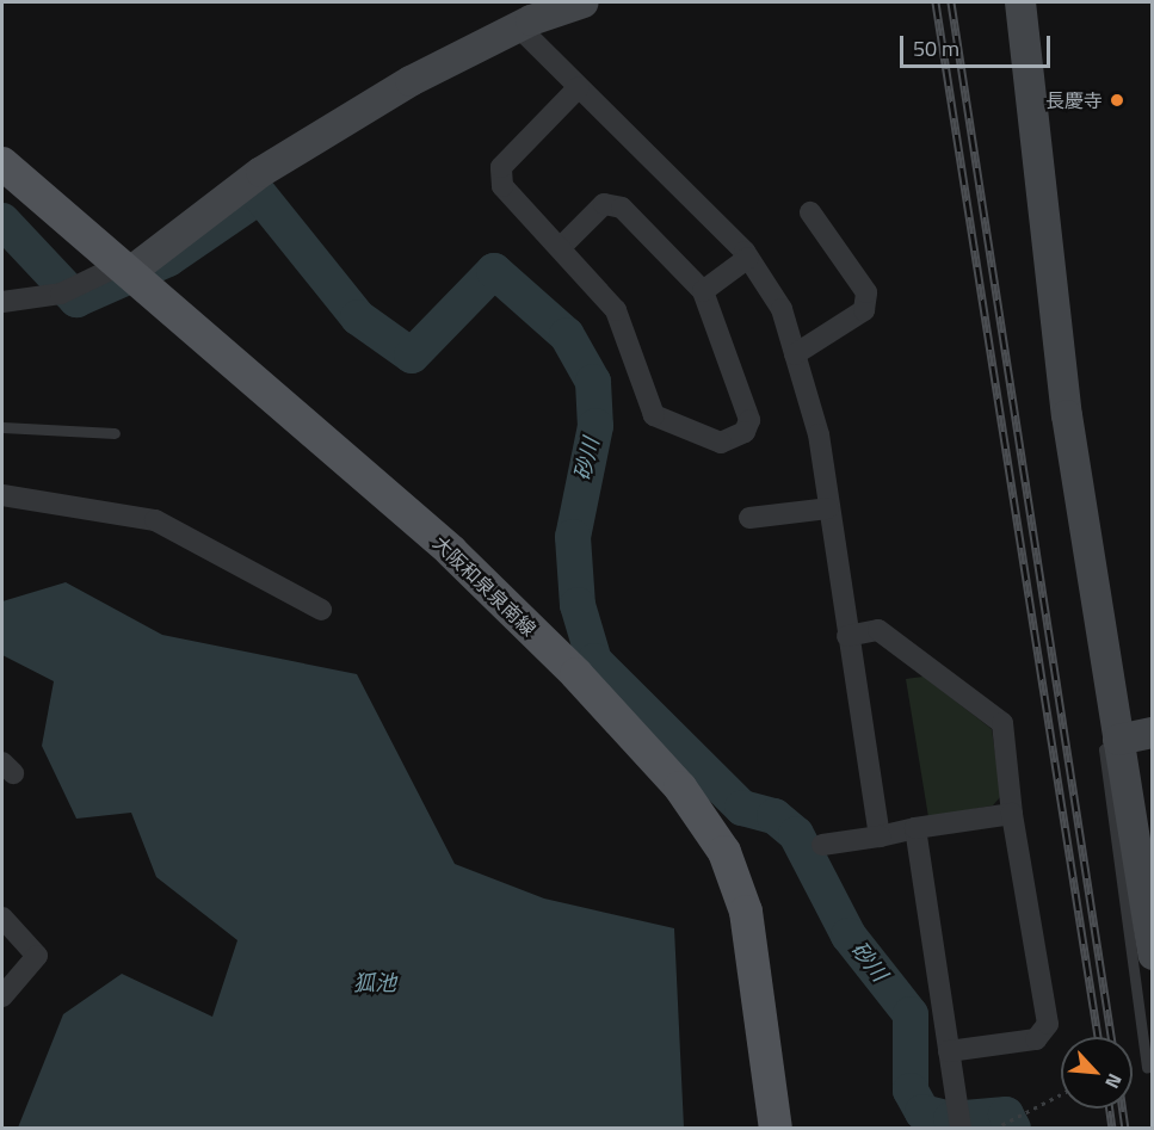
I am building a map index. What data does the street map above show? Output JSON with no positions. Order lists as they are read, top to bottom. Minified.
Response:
{"streets":{"main road":["大阪和泉泉南線"]},"water":["砂川","狐池"],"places":["長慶寺"],"scale_bar":"50 m","north":"bottom right"}
